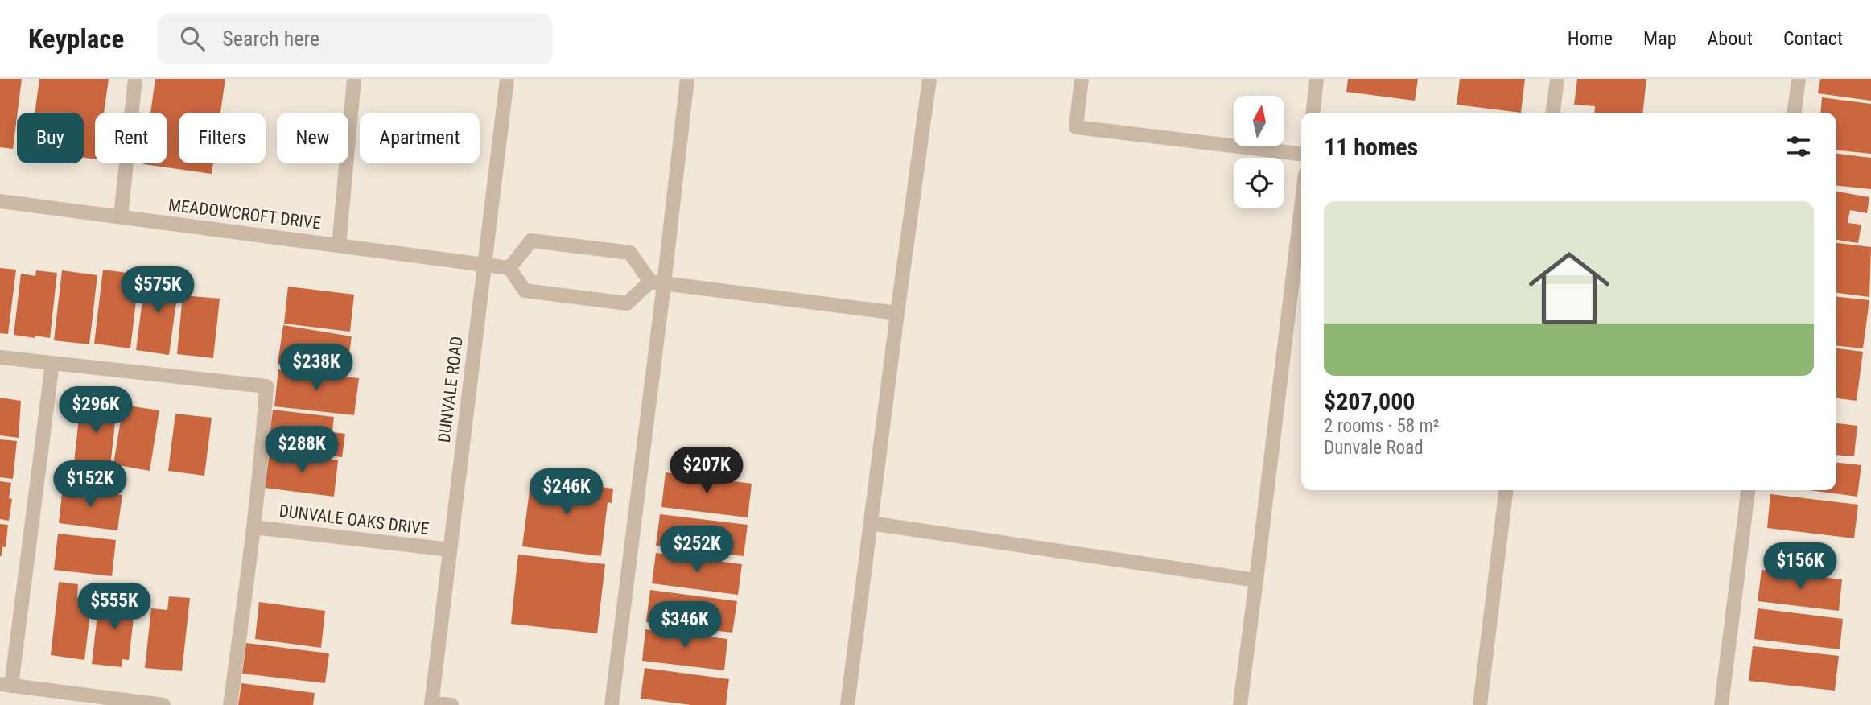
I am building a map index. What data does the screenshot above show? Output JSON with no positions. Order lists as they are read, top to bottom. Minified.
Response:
{"streets":{"street":["MEADOWCROFT DRIVE","DUNVALE ROAD","DUNVALE OAKS DRIVE"]},"crossings":[["MEADOWCROFT DRIVE","DUNVALE ROAD"],["DUNVALE ROAD","DUNVALE OAKS DRIVE"]],"north":"top","page":{"header":"Keyplace","search":"Search here","nav":["Home","Map","About","Contact"],"chip":["Buy","Rent","Filters","New","Apartment"],"heading":"11 homes","list":[{"name":"$207,000","note":"2 rooms · 58 m² · Dunvale Road"}],"price":["$575K","$238K","$296K","$288K","$207K","$152K","$246K","$252K","$156K","$555K","$346K"]}}
